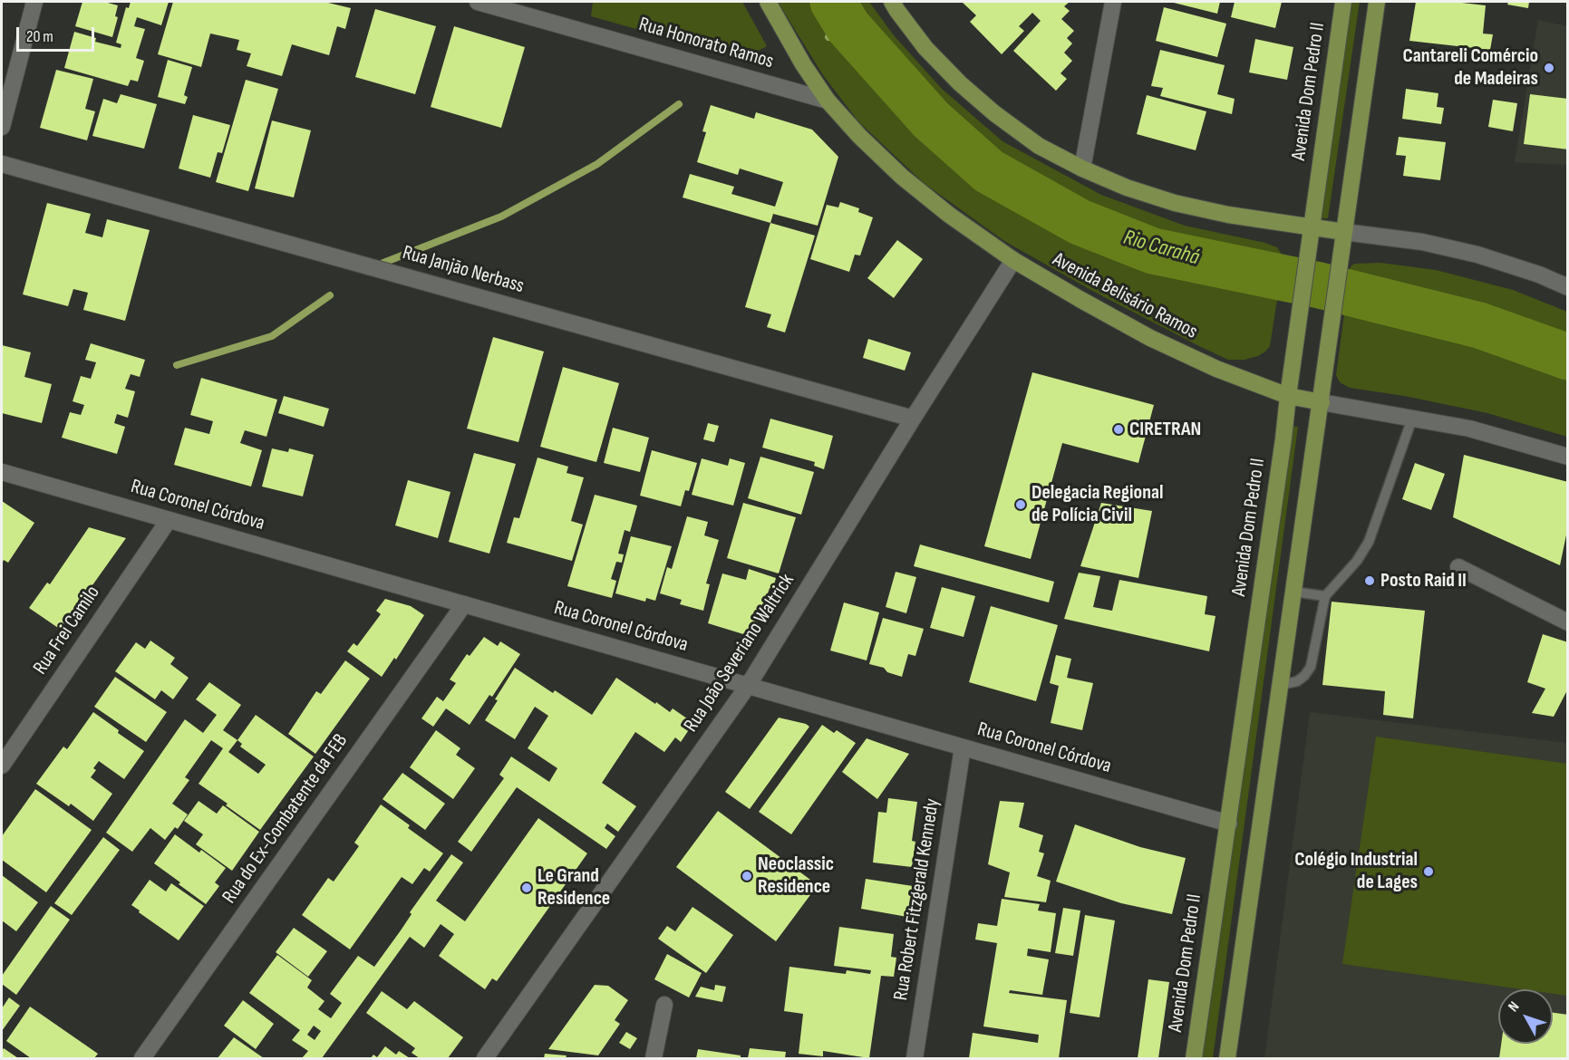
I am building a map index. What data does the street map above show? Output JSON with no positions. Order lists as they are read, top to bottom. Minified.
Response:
{"streets":{"main road":["Avenida Dom Pedro II","Avenida Belisário Ramos"],"street":["Rua Honorato Ramos","Rua Janjão Nerbass","Rua Coronel Córdova","Rua Frei Camilo","Rua João Severiano Waltrick","Rua do Ex-Combatente da FEB","Rua Robert Fitzgerald Kennedy"]},"crossings":[["Rua Honorato Ramos","Avenida Belisário Ramos"],["Avenida Dom Pedro II","Avenida Belisário Ramos"],["Avenida Dom Pedro II","Rua Coronel Córdova"],["Rua Janjão Nerbass","Rua João Severiano Waltrick"],["Avenida Belisário Ramos","Rua João Severiano Waltrick"],["Rua Coronel Córdova","Rua Frei Camilo"],["Rua Coronel Córdova","Rua João Severiano Waltrick"],["Rua Coronel Córdova","Rua do Ex-Combatente da FEB"],["Rua Coronel Córdova","Rua Robert Fitzgerald Kennedy"]],"water":["Rio Carahá"],"places":["Cantareli Comércio de Madeiras","CIRETRAN","Delegacia Regional de Polícia Civil","Posto Raid II","Colégio Industrial de Lages","Neoclassic Residence","Le Grand Residence"],"scale_bar":"20 m","north":"top left"}
